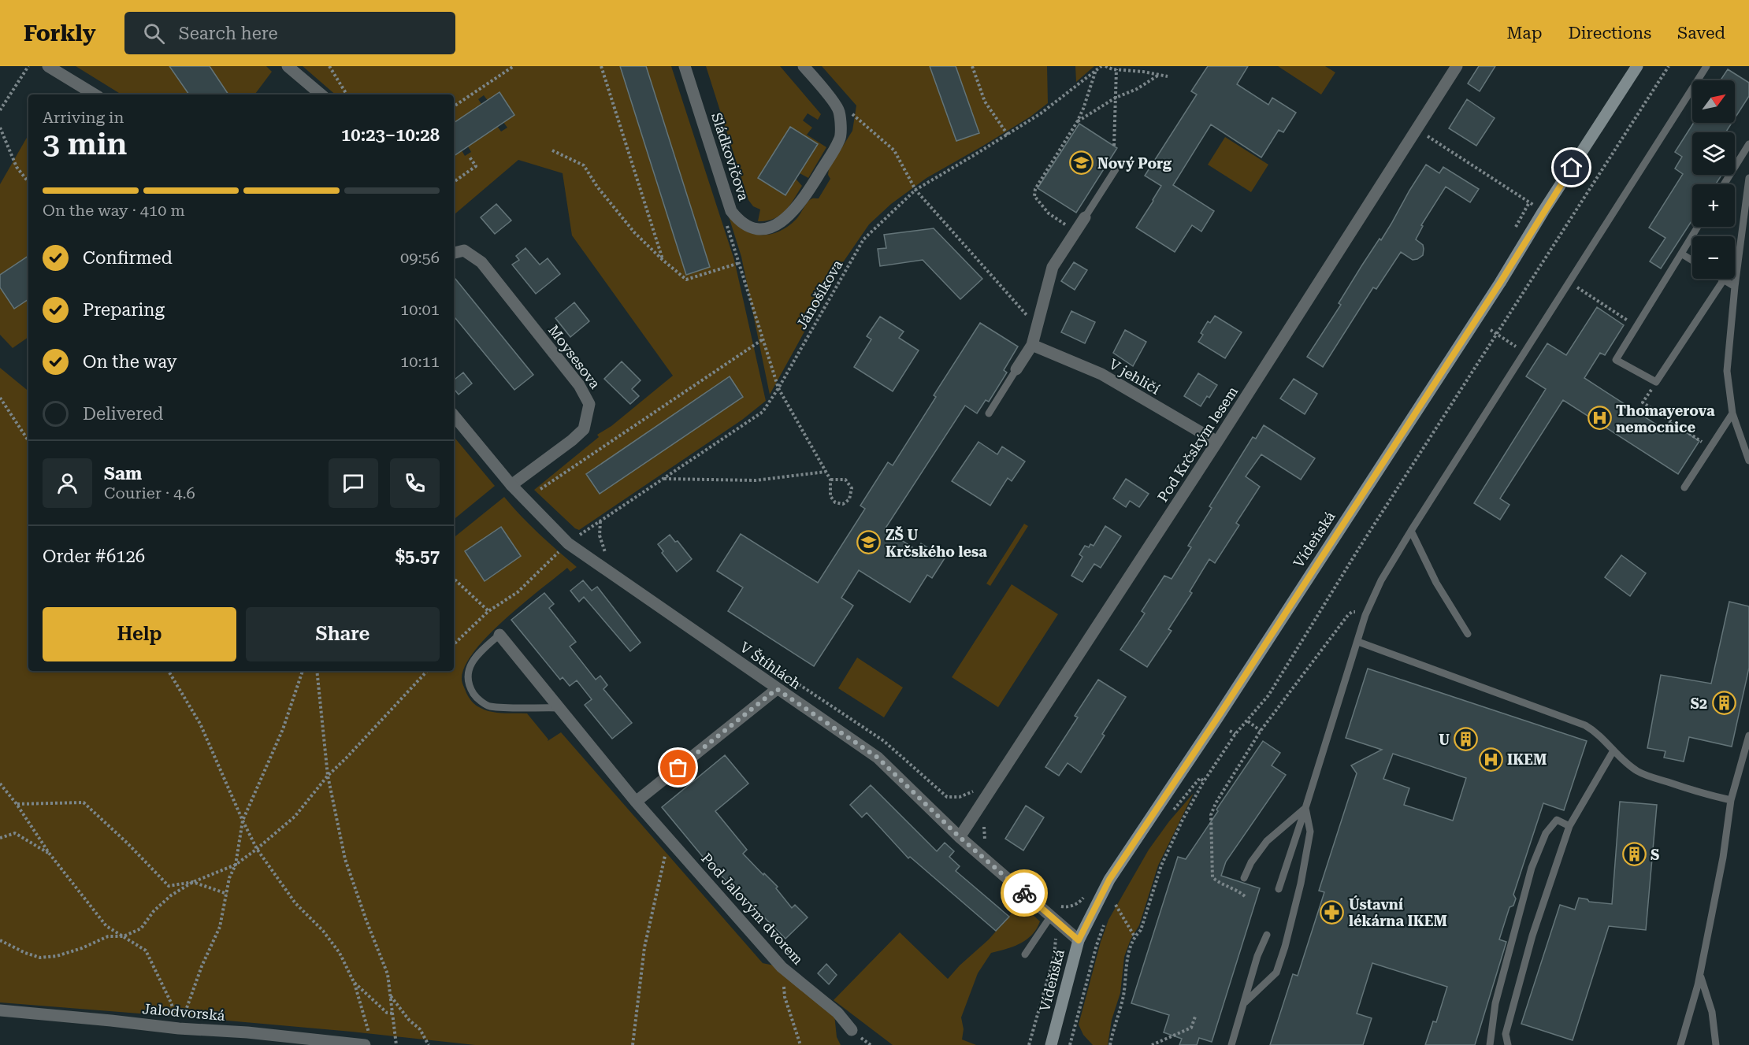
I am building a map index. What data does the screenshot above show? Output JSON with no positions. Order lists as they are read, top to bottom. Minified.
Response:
{"streets":{"main road":["Vídeňská"],"street":["Sládkovičova","Moysesova","V jehličí","Pod Krčským lesem","V Štíhlách","Pod Jalovým dvorem","Jalodvorská"],"path":["Jánošíkova"]},"crossings":[["Jánošíkova","V Štíhlách"],["Moysesova","V Štíhlách"],["V jehličí","Pod Krčským lesem"],["Pod Krčským lesem","V Štíhlách"],["Vídeňská","V Štíhlách"]],"places":{"school or university":["Nový Porg","ZŠ U Krčského lesa"],"hospital":["Thomayerova nemocnice","IKEM"],"building":["S2","U","S"],"pharmacy":["Ústavní lékárna IKEM"]},"north":"top right","page":{"header":"Forkly","search":"Search here","nav":["Map","Directions","Saved"],"map_buttons":["+","−"],"heading":["3 min","Arriving in","10:23–10:28"],"panel":["Sam","Courier · 4.6","Order #6126","$5.57"],"bar":"On the way · 410 m","list":[["Confirmed","09:56"],["Preparing","10:01"],["On the way","10:11"],"Delivered"],"buttons":["Help","Share"]}}
